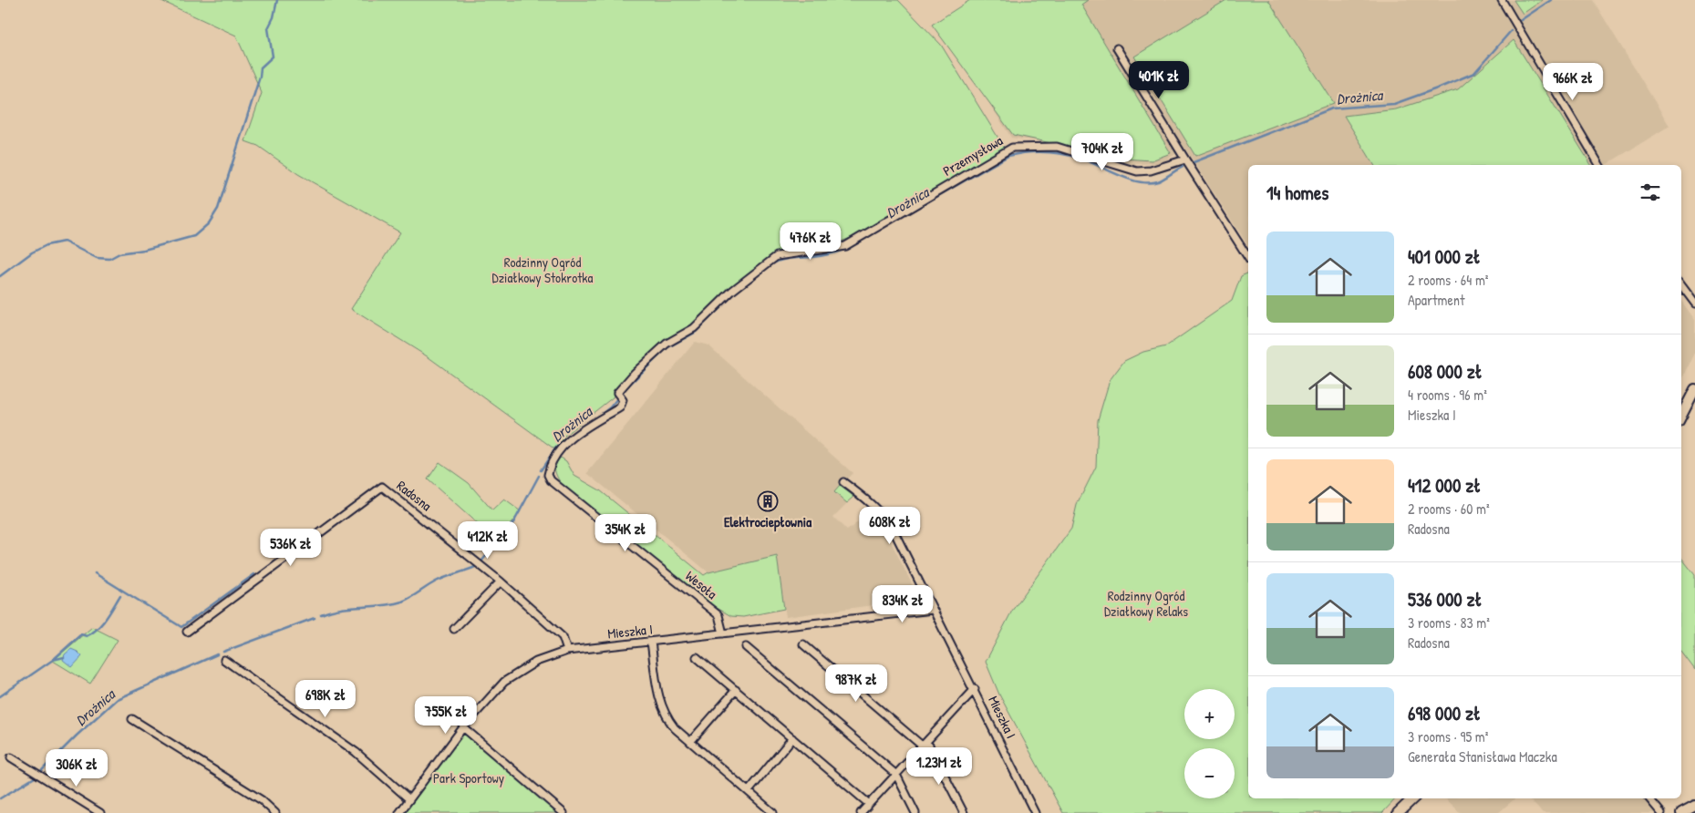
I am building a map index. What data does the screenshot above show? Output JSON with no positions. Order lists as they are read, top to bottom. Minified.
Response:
{"streets":{"street":["Przemysłowa","Radosna","Wesoła","Mieszka I"]},"crossings":[["Przemysłowa","Wesoła"],["Radosna","Mieszka I"],["Wesoła","Mieszka I"]],"water":["Drożnica"],"parks":["Rodzinny Ogród Działkowy Stokrotka","Rodzinny Ogród Działkowy Relaks","Park Sportowy"],"places":{"building":["Elektrociepłownia"]},"page":{"price":["401K zł","966K zł","704K zł","476K zł","608K zł","354K zł","412K zł","536K zł","834K zł","987K zł","698K zł","755K zł","1.23M zł","306K zł"],"heading":"14 homes","list":[{"name":"401 000 zł","note":"2 rooms · 64 m² · Apartment"},{"name":"608 000 zł","note":"4 rooms · 96 m² · Mieszka I"},{"name":"412 000 zł","note":"2 rooms · 60 m² · Radosna"},{"name":"536 000 zł","note":"3 rooms · 83 m² · Radosna"},{"name":"698 000 zł","note":"3 rooms · 95 m² · Generała Stanisława Maczka"}],"map_buttons":["+","−"]}}
